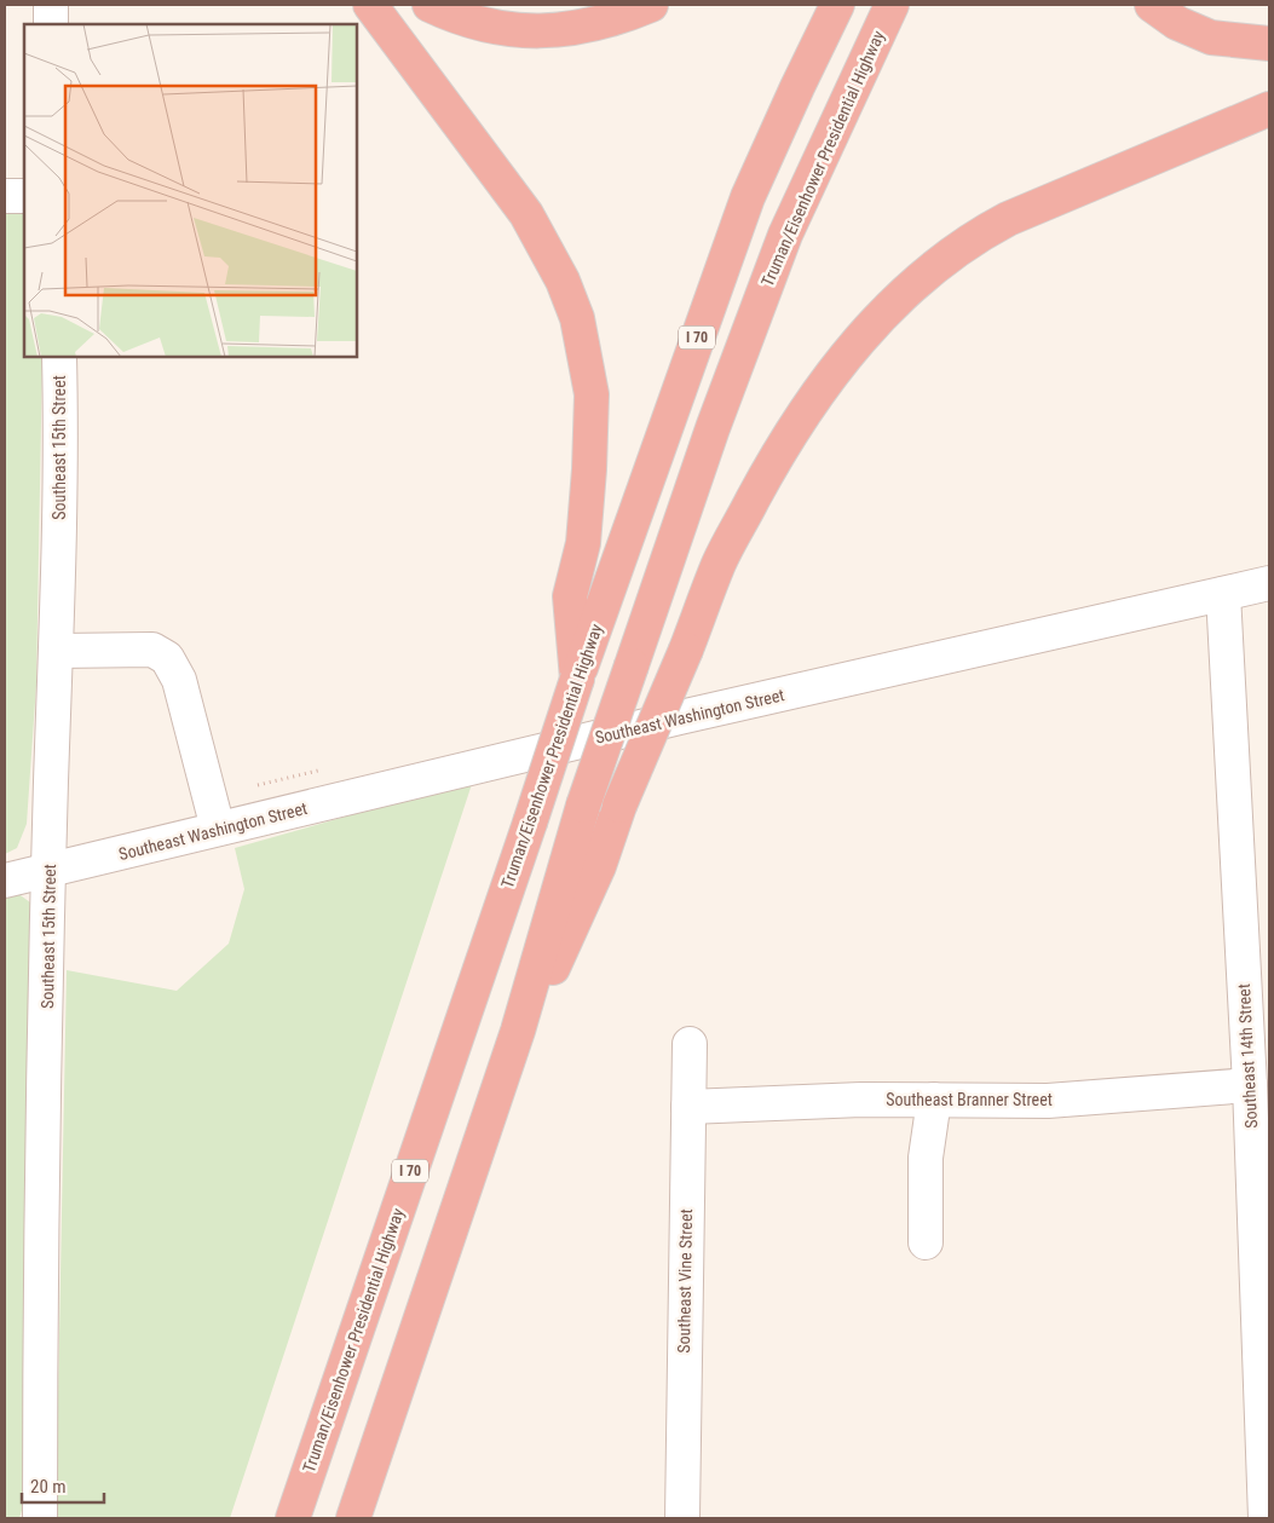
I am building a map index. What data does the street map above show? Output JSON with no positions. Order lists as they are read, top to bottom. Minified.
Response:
{"streets":{"highway":["Truman/Eisenhower Presidential Highway","I 70"],"street":["Southeast 15th Street","Southeast Washington Street","Southeast 14th Street","Southeast Branner Street","Southeast Vine Street"]},"crossings":[["Southeast 15th Street","Southeast Washington Street"],["Southeast Washington Street","Southeast 14th Street"],["Southeast 14th Street","Southeast Branner Street"],["Southeast Branner Street","Southeast Vine Street"]],"scale_bar":"20 m"}
